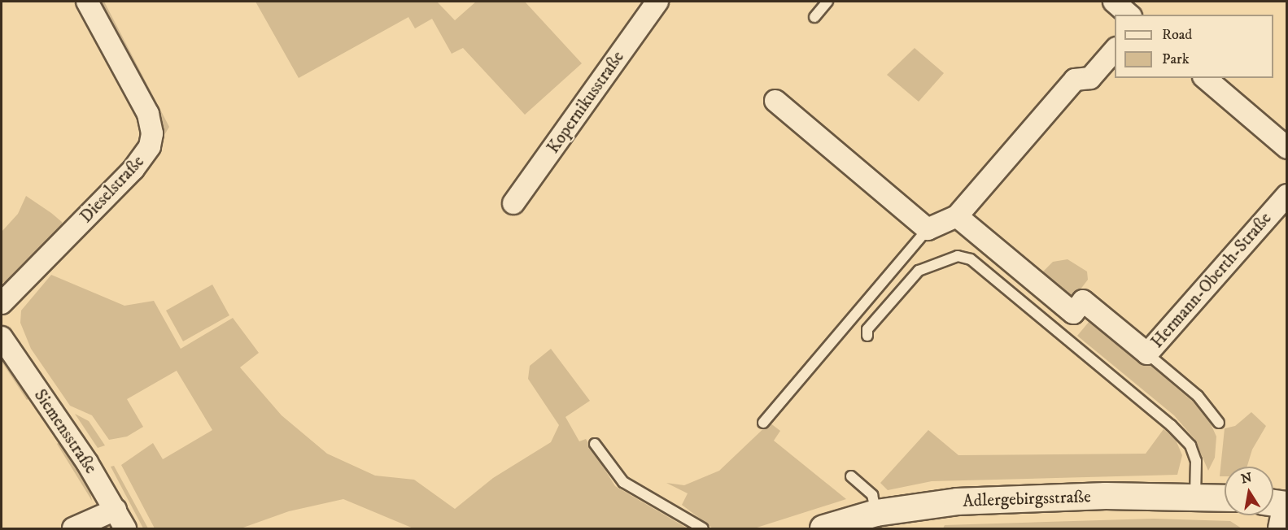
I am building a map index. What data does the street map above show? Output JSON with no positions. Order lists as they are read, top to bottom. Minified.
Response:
{"streets":{"street":["Kopernikusstraße","Dieselstraße","Hermann-Oberth-Straße","Siemensstraße","Adlergebirgsstraße"]},"legend":["Road","Park"],"north":"top"}
